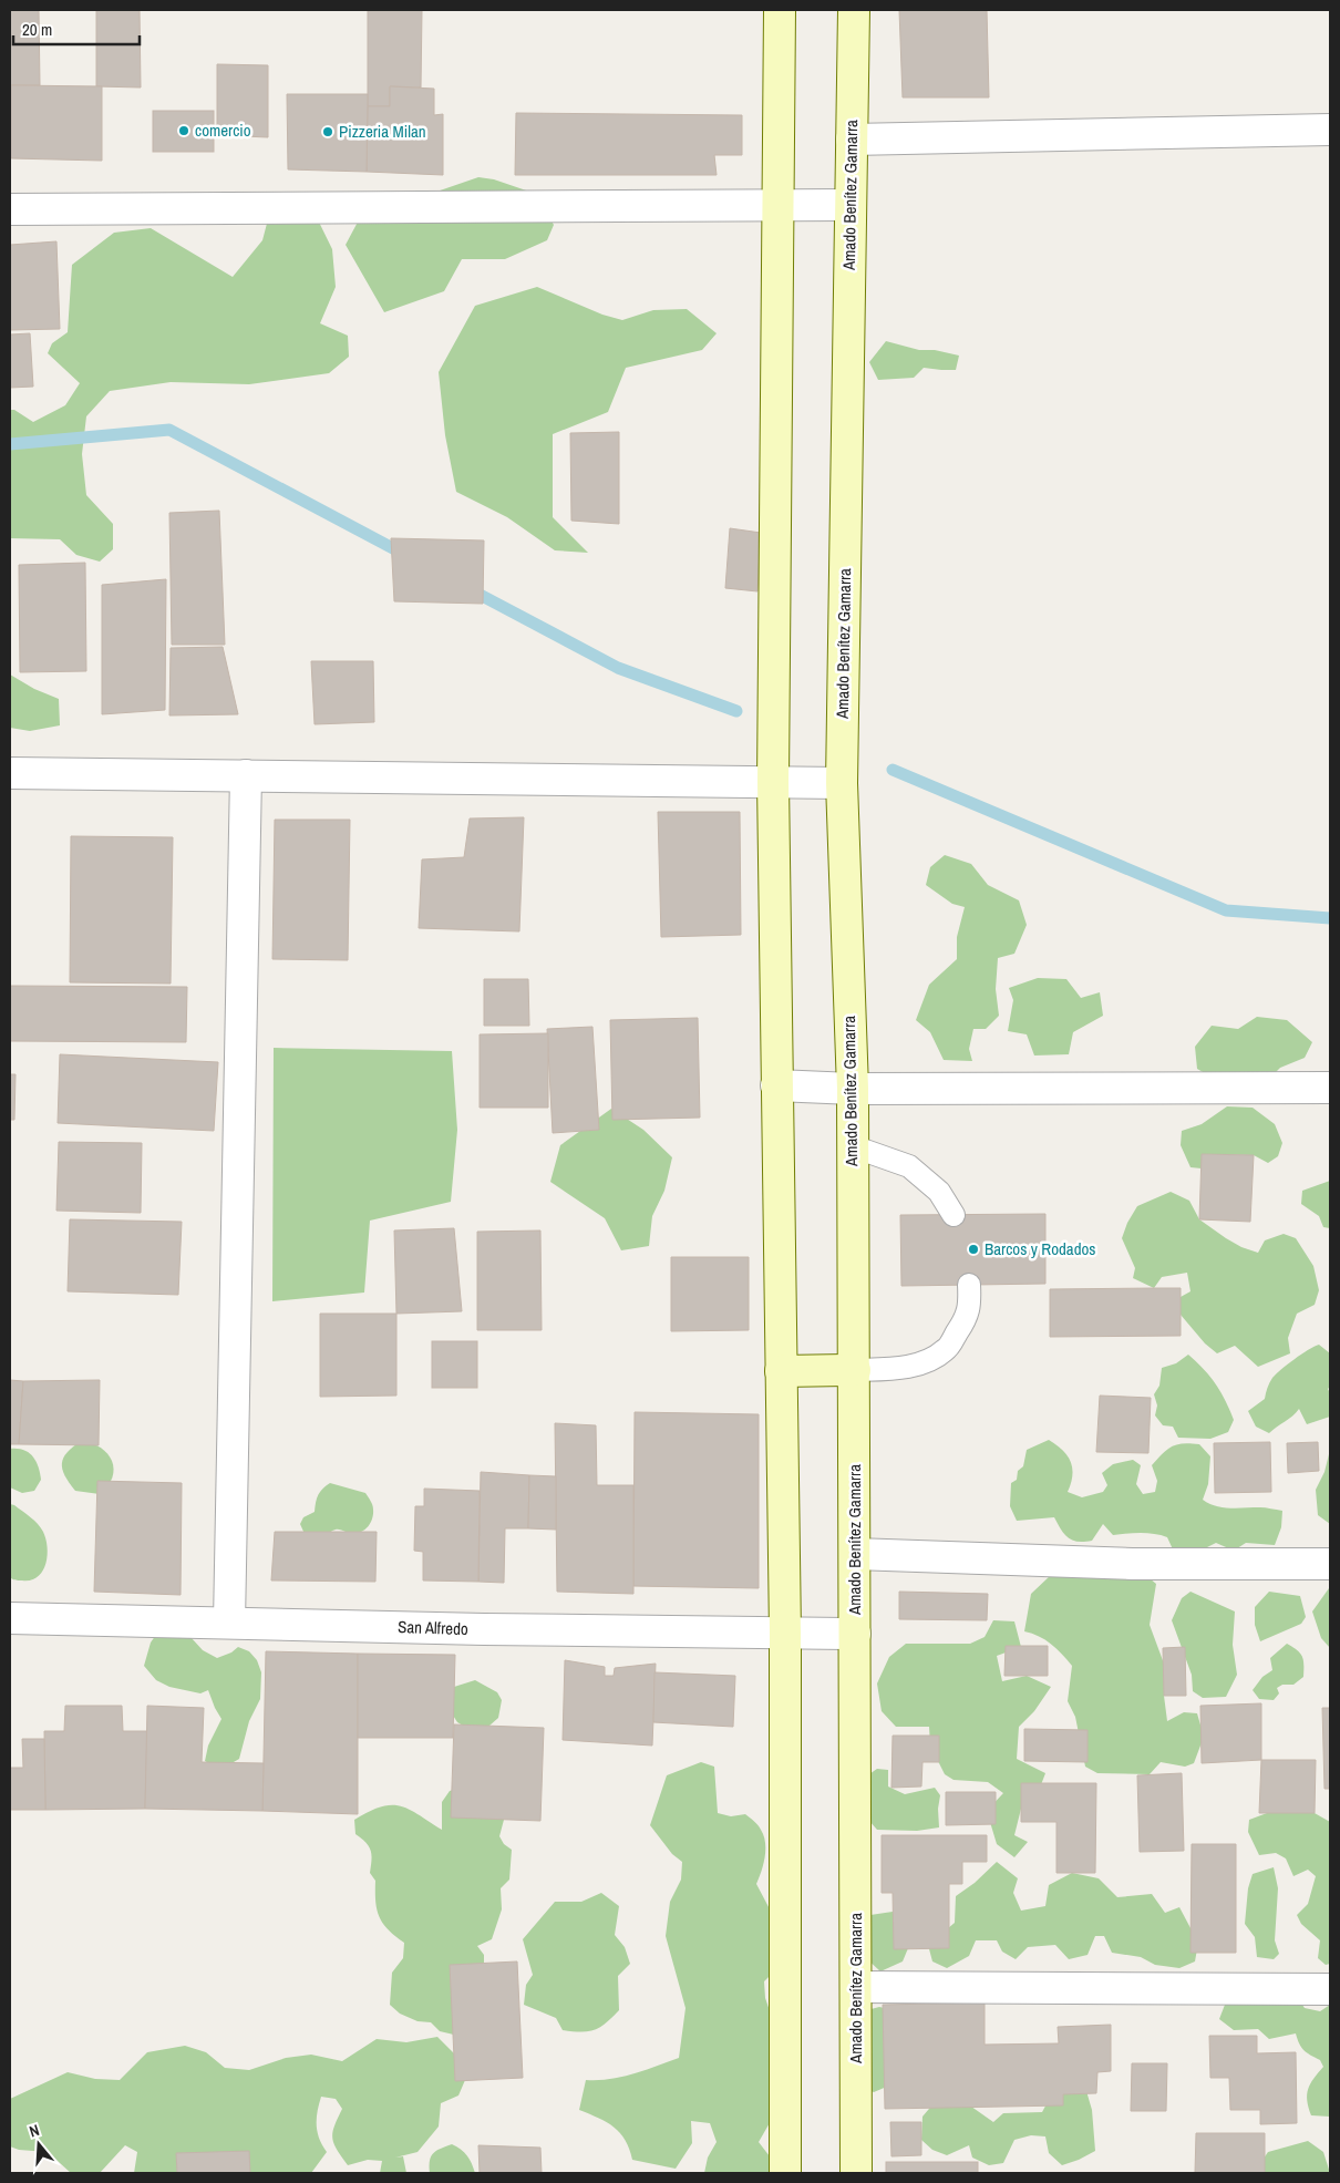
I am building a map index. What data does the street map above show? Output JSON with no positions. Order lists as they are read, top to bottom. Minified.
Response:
{"streets":{"main road":["Amado Benítez Gamarra"],"street":["San Alfredo"]},"crossings":[["Amado Benítez Gamarra","San Alfredo"]],"places":["comercio","Pizzeria Milan","Barcos y Rodados"],"scale_bar":"20 m","north":"top"}
